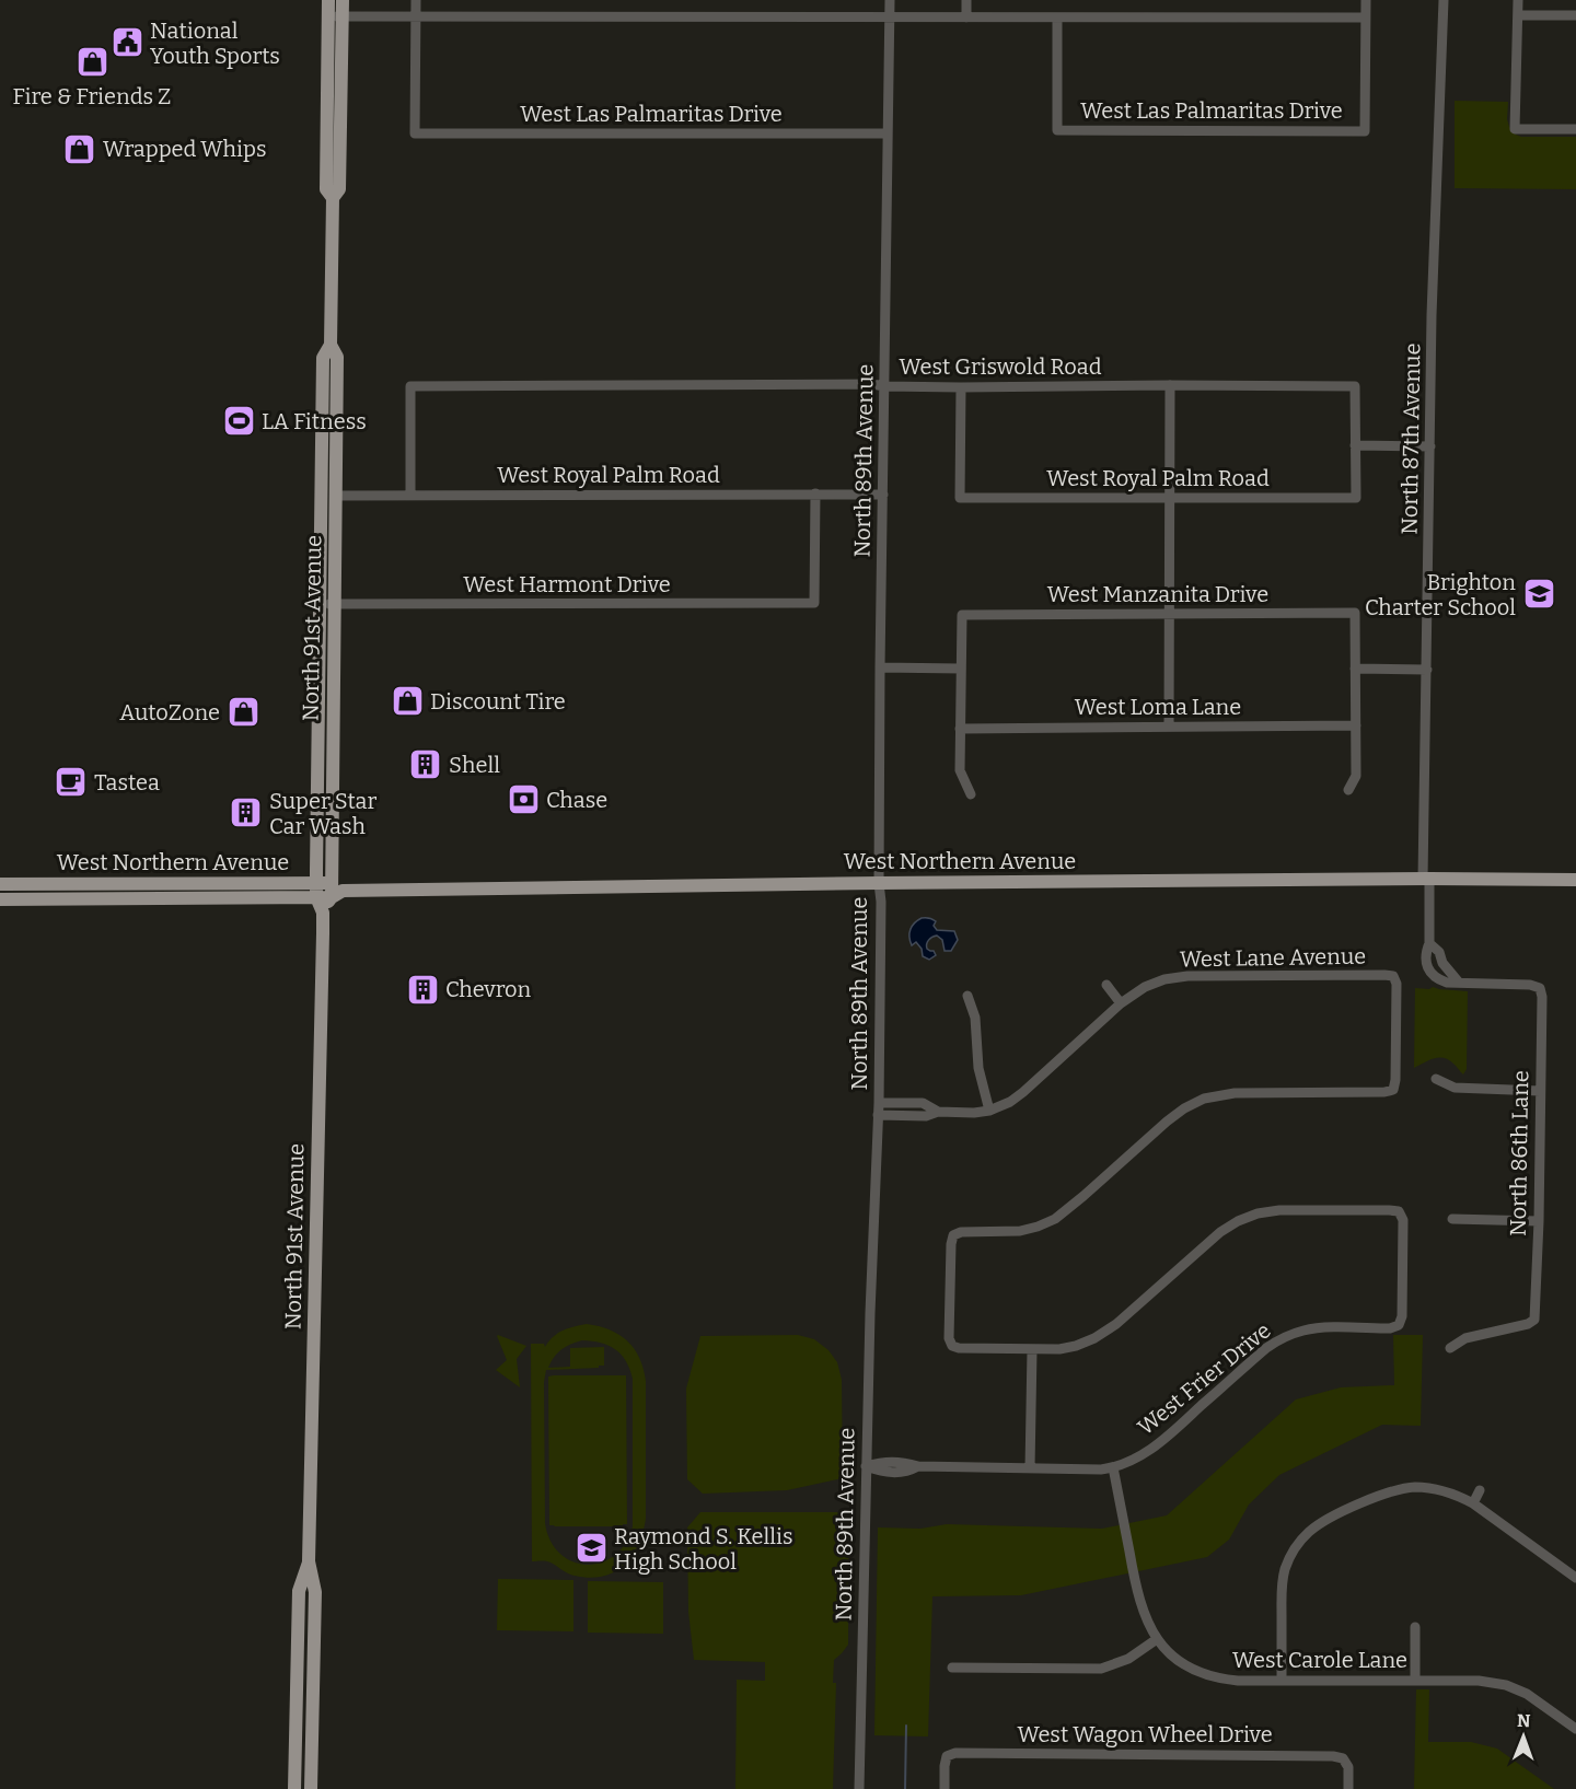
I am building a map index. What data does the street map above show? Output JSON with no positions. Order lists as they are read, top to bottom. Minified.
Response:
{"streets":{"main road":["North 91st Avenue","West Northern Avenue"],"street":["West Las Palmaritas Drive","West Griswold Road","North 87th Avenue","North 89th Avenue","West Royal Palm Road","West Harmont Drive","West Manzanita Drive","West Loma Lane","West Lane Avenue","North 86th Lane","West Frier Drive","West Carole Lane","West Wagon Wheel Drive"]},"crossings":[["West Las Palmaritas Drive","North 89th Avenue"],["West Griswold Road","North 89th Avenue"],["West Griswold Road","West Royal Palm Road"],["North 87th Avenue","West Northern Avenue"],["North 89th Avenue","West Royal Palm Road"],["North 89th Avenue","West Northern Avenue"],["North 89th Avenue","West Lane Avenue"],["North 89th Avenue","West Frier Drive"],["West Royal Palm Road","West Harmont Drive"],["West Royal Palm Road","North 91st Avenue"],["West Harmont Drive","North 91st Avenue"],["North 91st Avenue","West Northern Avenue"],["West Lane Avenue","West Frier Drive"]],"places":{"public building":["National Youth Sports"],"shop":["Fire & Friends Z","Wrapped Whips","Discount Tire","AutoZone"],"sports":["LA Fitness"],"school or university":["Brighton Charter School","Raymond S. Kellis High School"],"building":["Shell","Super Star Car Wash","Chevron"],"cafe":["Tastea"],"bank":["Chase"]},"north":"top"}
